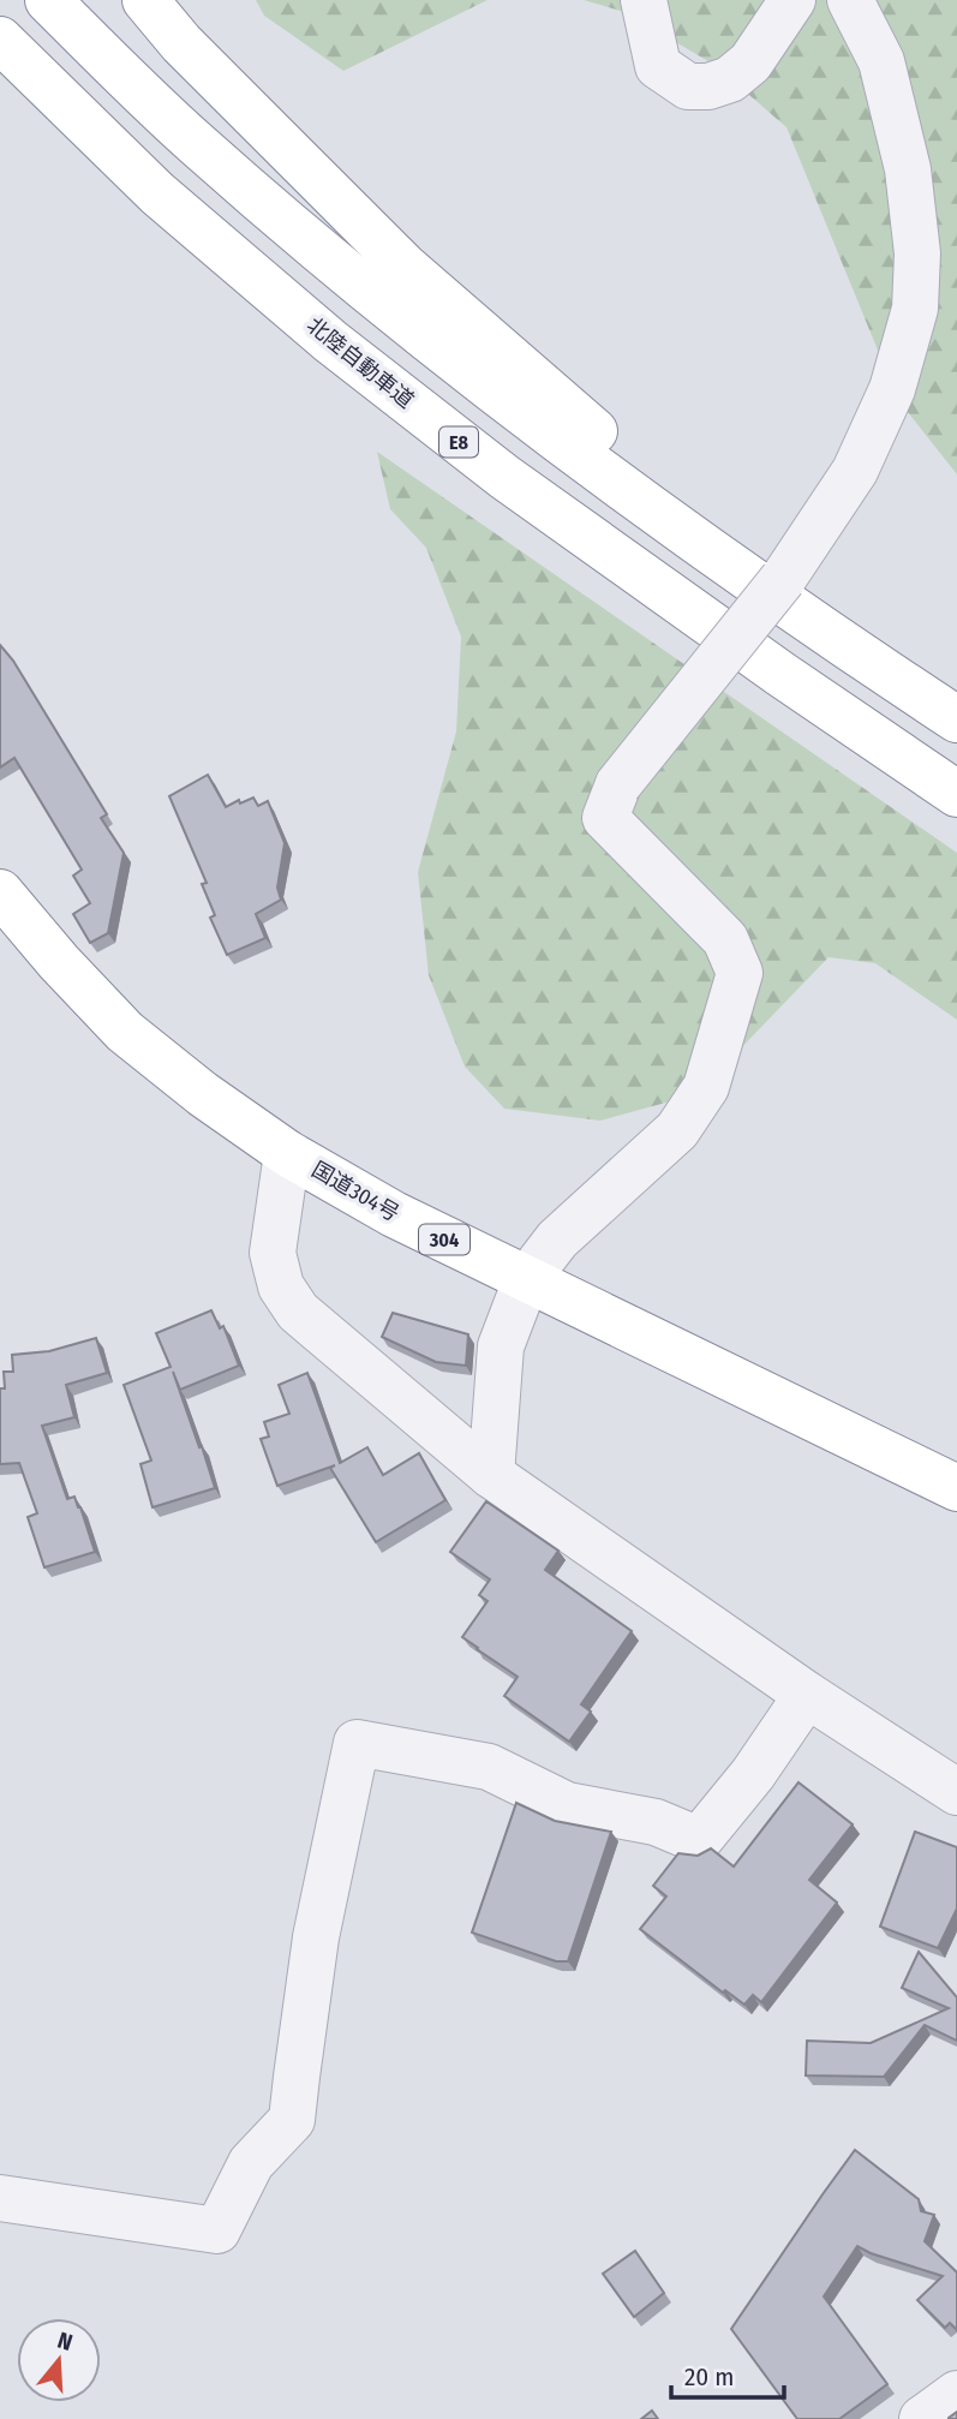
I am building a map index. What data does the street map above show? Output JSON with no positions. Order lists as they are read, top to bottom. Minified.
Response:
{"streets":{"highway":["北陸自動車道","E8","国道304号","304"]},"scale_bar":"20 m","north":"top"}
